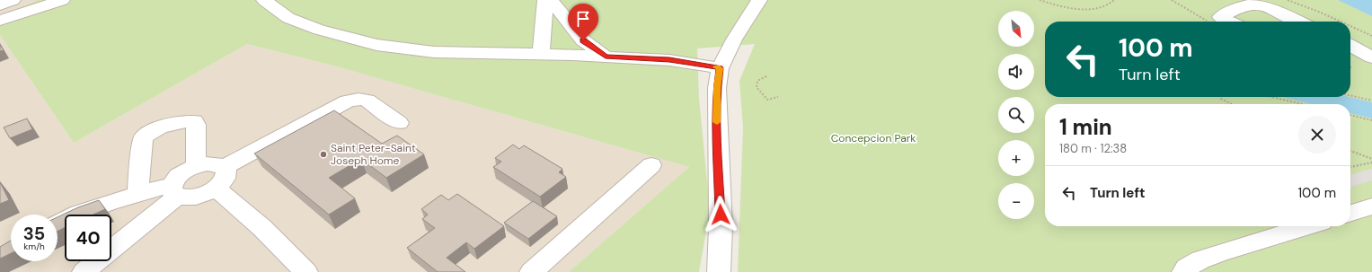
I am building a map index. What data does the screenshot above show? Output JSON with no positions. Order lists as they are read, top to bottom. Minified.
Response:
{"parks":["Concepcion Park"],"places":["Saint Peter-Saint Joseph Home"],"north":"bottom right","page":{"map_buttons":["+","−"],"turn":["100 m","Turn left"],"heading":["1 min","180 m · 12:38"],"list":[{"name":"Turn left","value":"100 m"}],"speed":"35 km/h","limit":"40"}}
